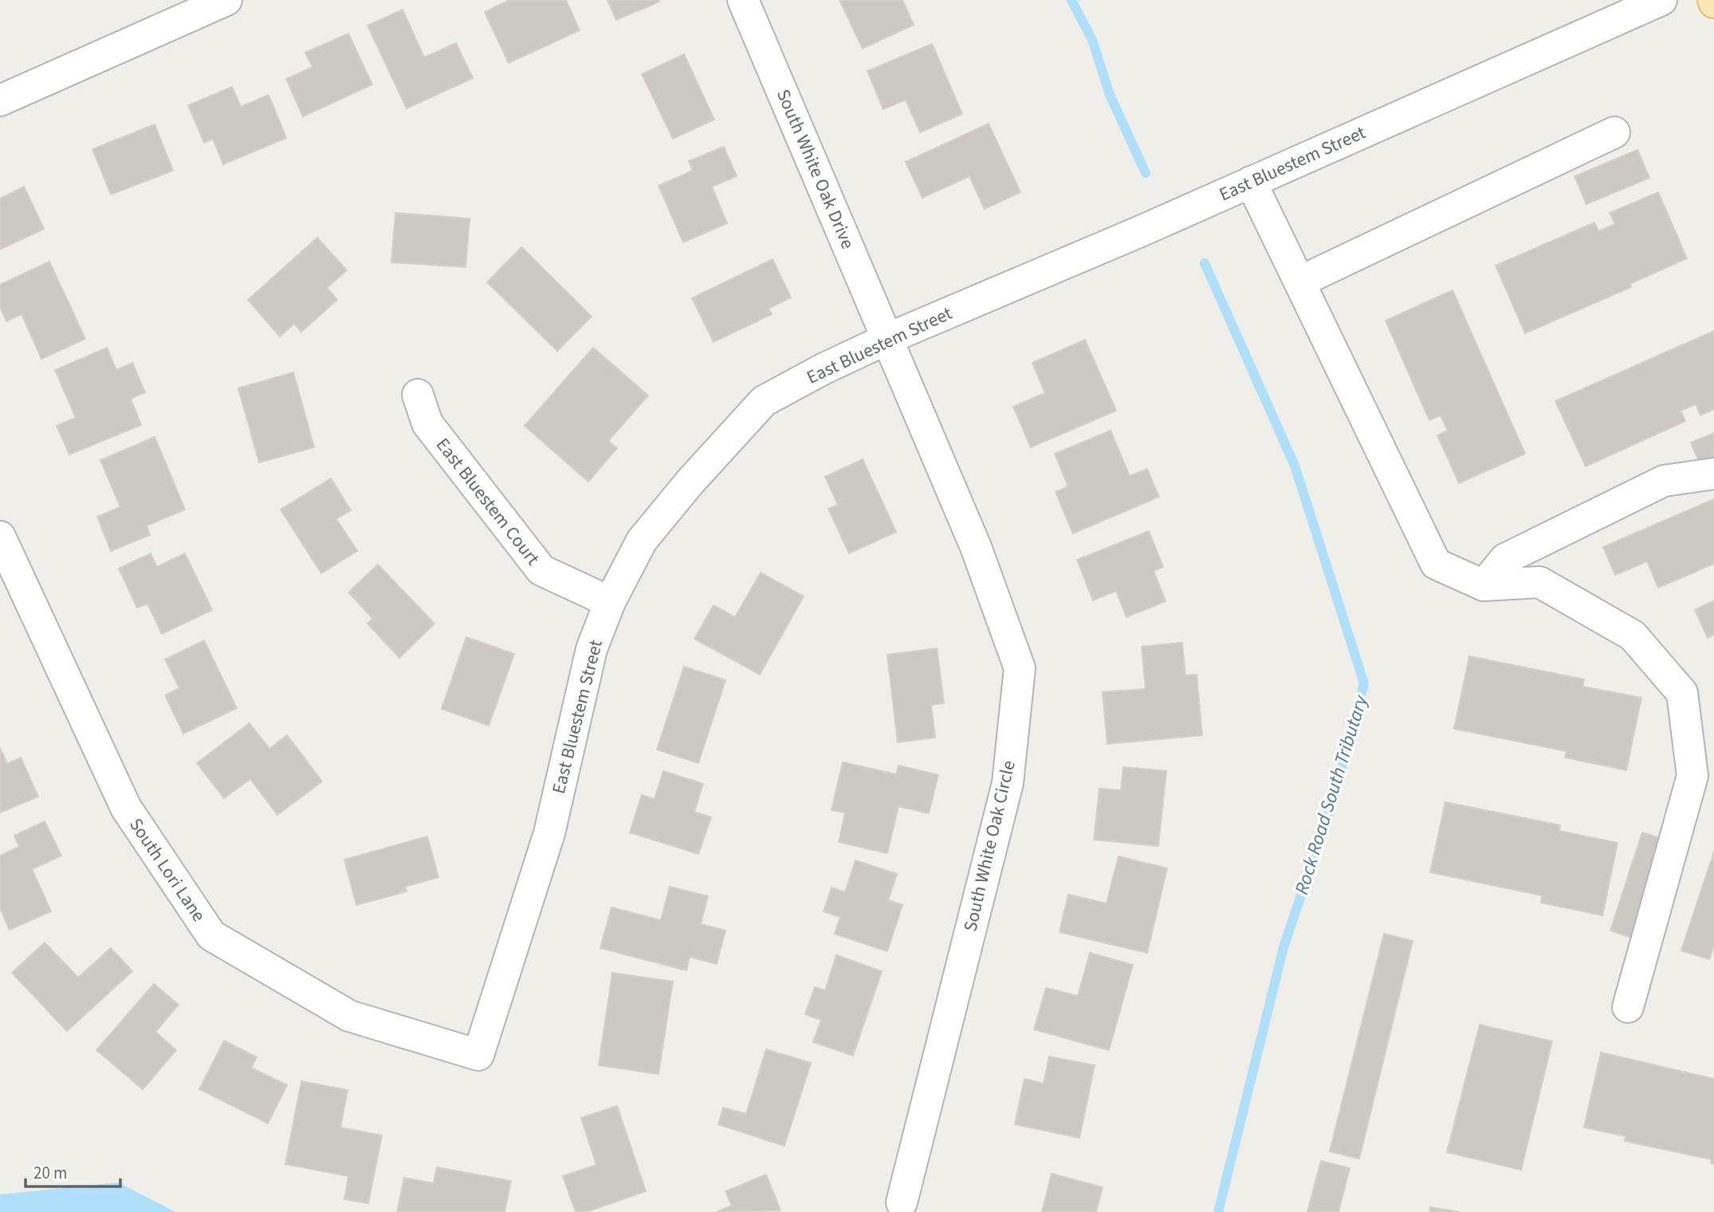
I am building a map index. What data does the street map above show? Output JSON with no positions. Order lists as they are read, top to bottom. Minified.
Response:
{"streets":{"street":["East Bluestem Street","South White Oak Drive","East Bluestem Court","South White Oak Circle","South Lori Lane"]},"crossings":[["East Bluestem Street","South White Oak Drive"],["East Bluestem Street","East Bluestem Court"],["East Bluestem Street","South White Oak Circle"],["East Bluestem Street","South Lori Lane"],["South White Oak Drive","South White Oak Circle"]],"water":["Rock Road South Tributary"],"scale_bar":"20 m"}
